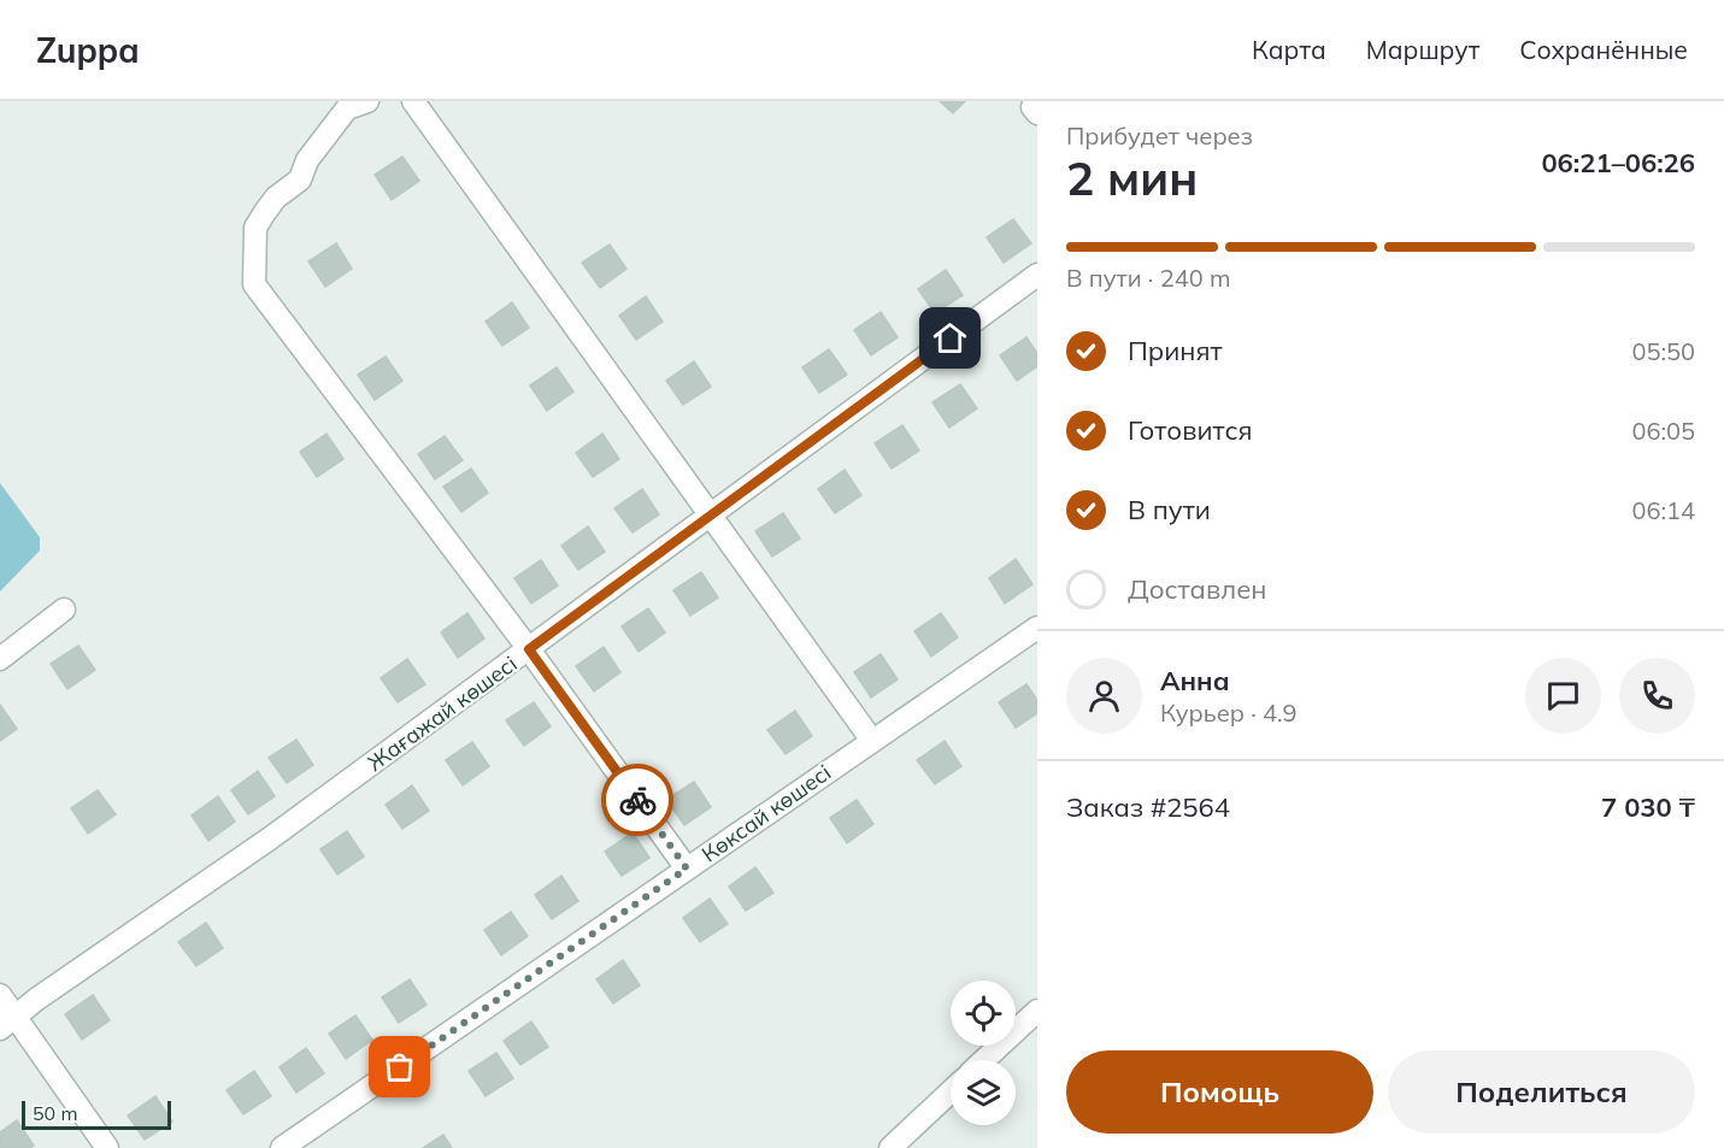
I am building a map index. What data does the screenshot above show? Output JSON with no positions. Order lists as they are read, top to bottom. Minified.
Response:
{"streets":{"street":["Жағажай көшесі","Көксай көшесі"]},"scale_bar":"50 m","page":{"header":"Zuppa","nav":["Карта","Маршрут","Сохранённые"],"heading":["2 мин","Прибудет через","06:21–06:26"],"panel":["Анна","Курьер · 4.9","Заказ #2564","7 030 ₸"],"bar":"В пути · 240 m","list":[["Принят","05:50"],["Готовится","06:05"],["В пути","06:14"],"Доставлен"],"buttons":["Помощь","Поделиться"],"scale":"50 m"}}
